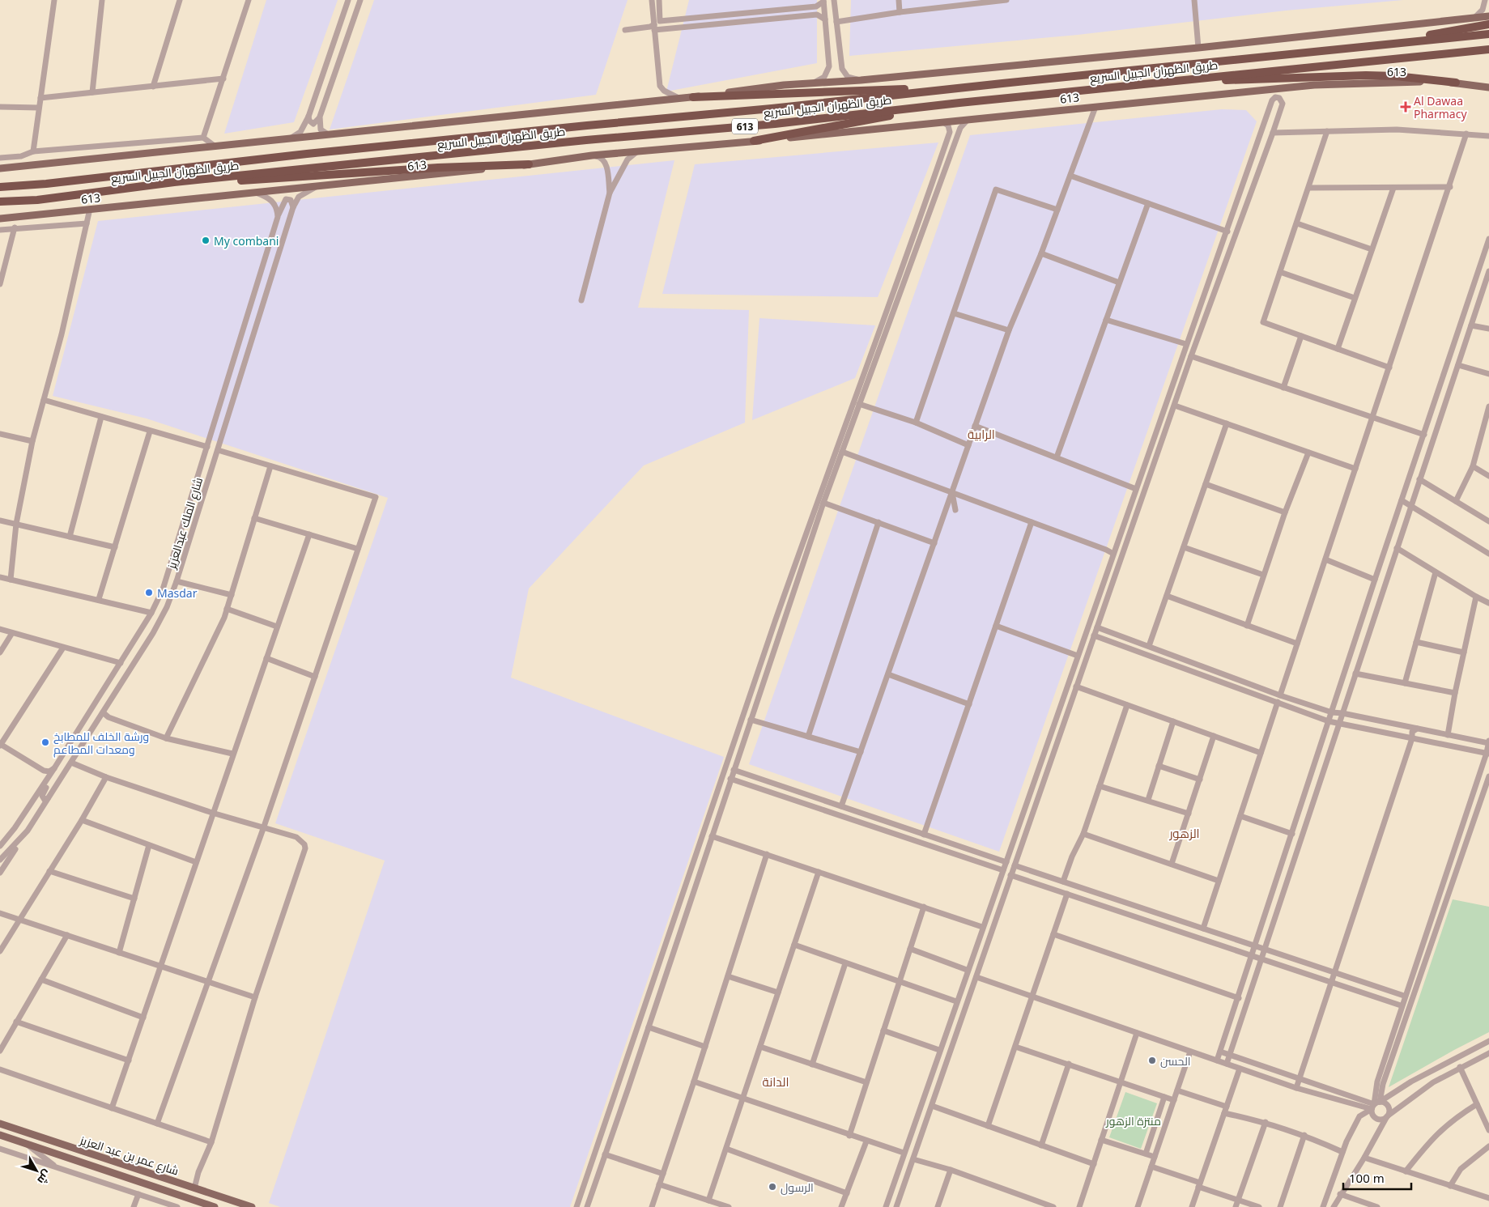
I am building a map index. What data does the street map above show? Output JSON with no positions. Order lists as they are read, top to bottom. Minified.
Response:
{"streets":{"highway":["طريق الظهران الجبيل السريع","613"],"main road":["شارع عمر بن عبد العزيز"],"street":["شارع الملك عبدالعزيز"]},"crossings":[["613","شارع الملك عبدالعزيز"]],"districts":["الرابية","الزهور","الدانة"],"parks":["منتزة الزهور"],"places":{"health":["Al Dawaa Pharmacy"],"other":["My combani","Masdar","ورشة الخلف للمطابخ ومعدات المطاعم","الحسن","الرسول"]},"scale_bar":"100 m","north":"bottom right"}
